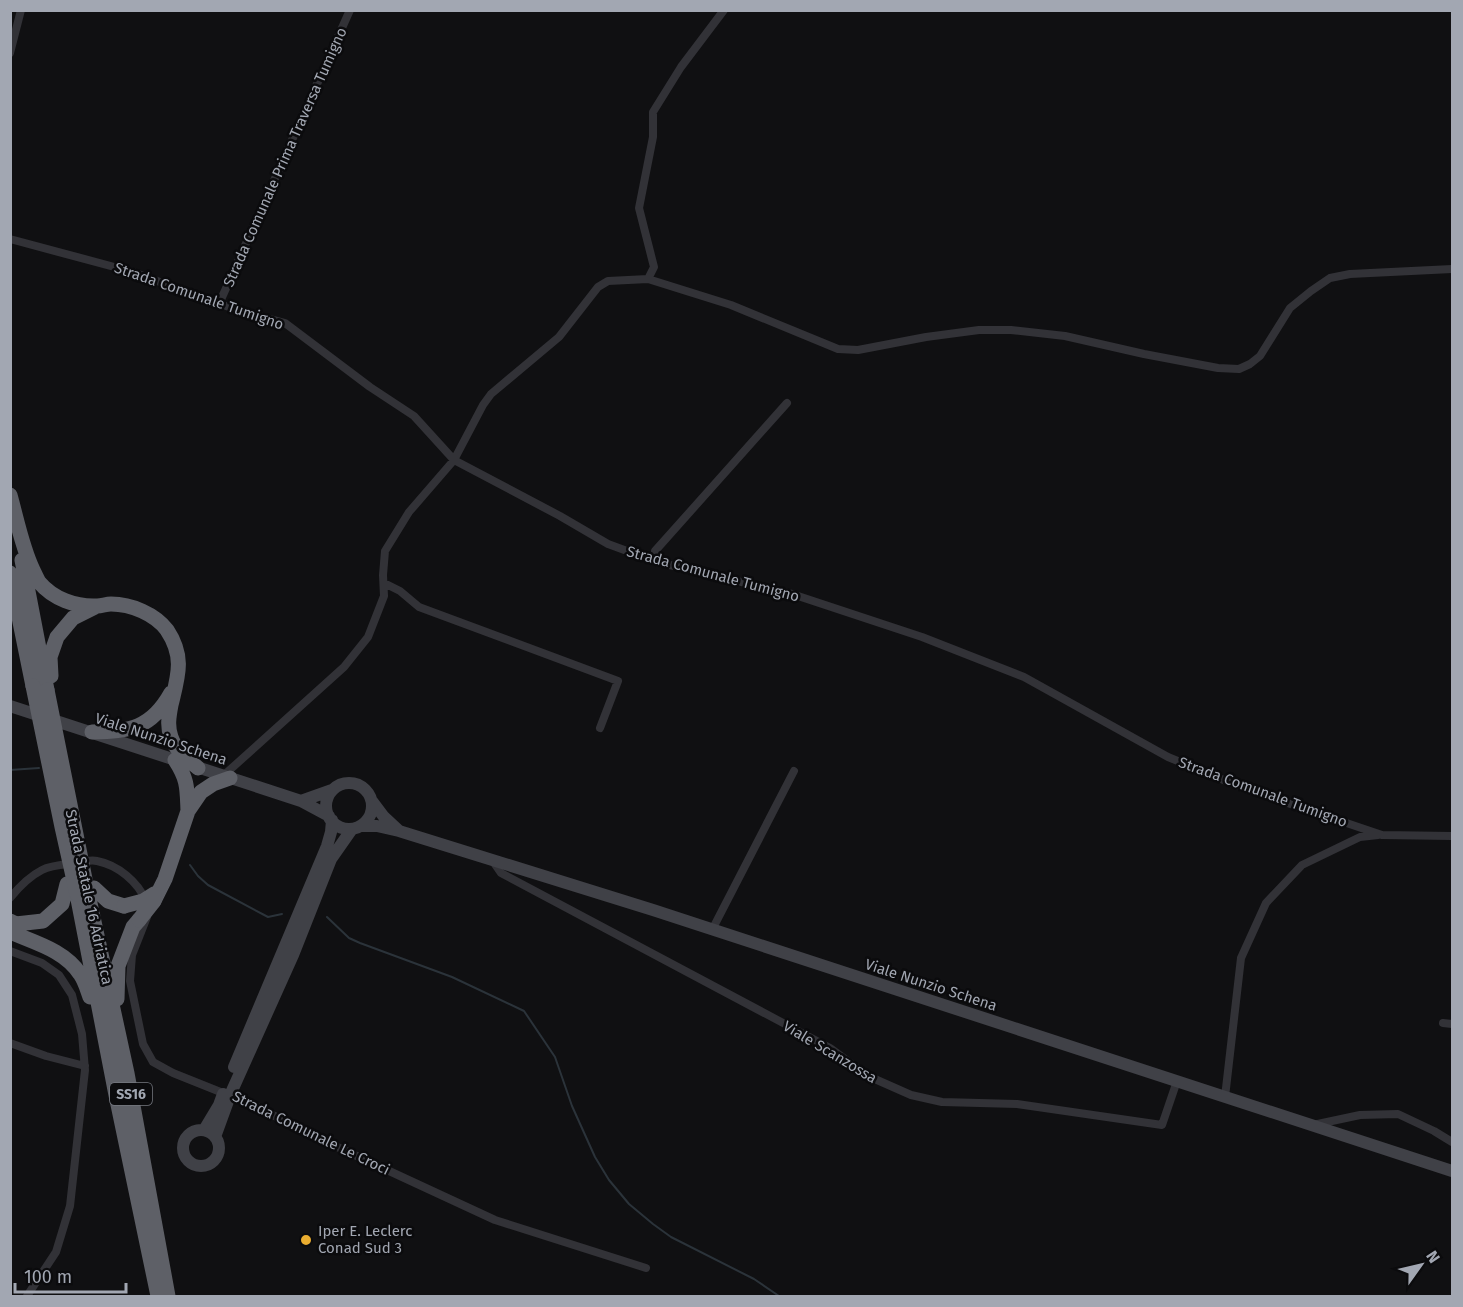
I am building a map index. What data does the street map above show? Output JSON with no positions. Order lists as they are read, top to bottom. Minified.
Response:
{"streets":{"highway":["Strada Statale 16 Adriatica","SS16"],"street":["Strada Comunale Prima Traversa Tumigno","Strada Comunale Tumigno","Viale Nunzio Schena","Viale Scanzossa","Strada Comunale Le Croci"]},"crossings":[["Strada Comunale Prima Traversa Tumigno","Strada Comunale Tumigno"],["Viale Nunzio Schena","Viale Scanzossa"]],"places":["Iper E. Leclerc Conad Sud 3"],"scale_bar":"100 m","north":"top right"}
